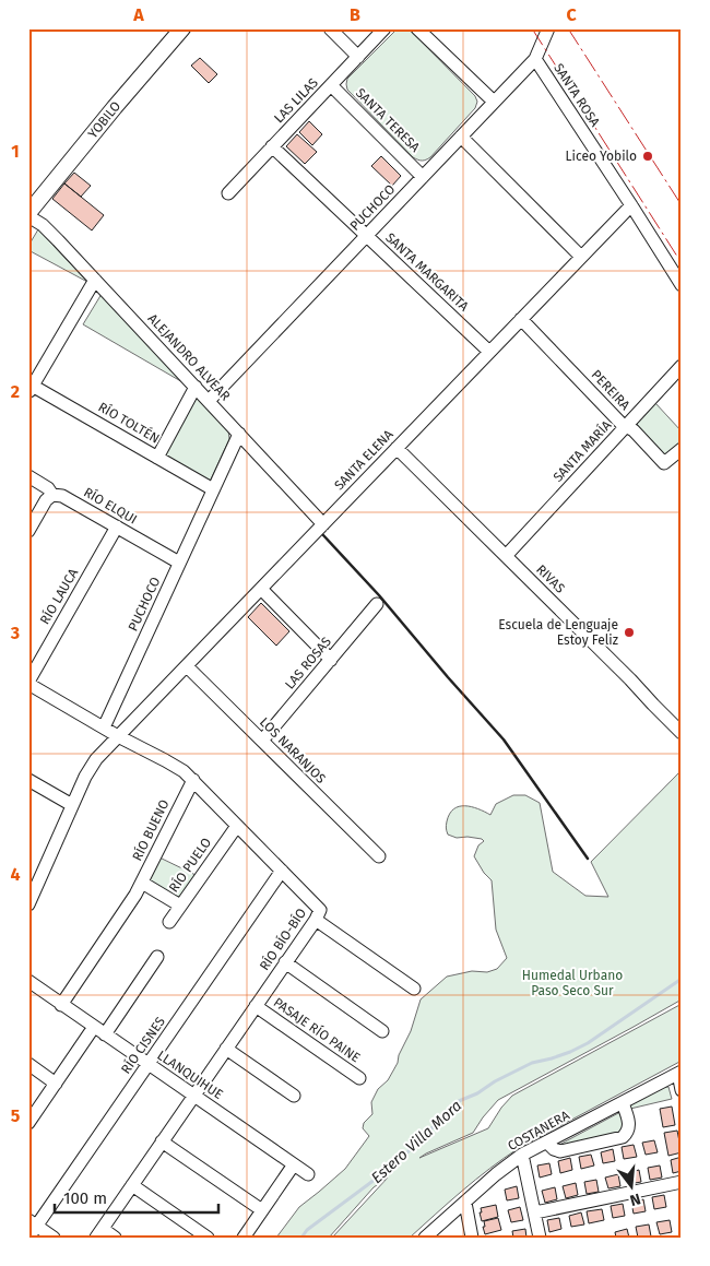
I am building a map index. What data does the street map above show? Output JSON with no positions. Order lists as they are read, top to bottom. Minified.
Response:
{"streets":{"main road":["YOBILO"],"street":["SANTA ROSA","LAS LILAS","SANTA TERESA","PUCHOCO","SANTA MARGARITA","ALEJANDRO ALVEAR","PEREIRA","RÍO TOLTÉN","SANTA MARÍA","SANTA ELENA","RÍO ELQUI","RIVAS","RÍO LAUCA","LAS ROSAS","LOS NARANJOS","RÍO BUENO","RÍO PUELO","RÍO BÍO-BÍO","PASAJE RÍO PAINE","RÍO CISNES","LLANQUIHUE","COSTANERA"]},"crossings":[["SANTA ROSA","PUCHOCO"],["SANTA ROSA","SANTA ELENA"],["LAS LILAS","SANTA TERESA"],["LAS LILAS","SANTA MARGARITA"],["YOBILO","ALEJANDRO ALVEAR"],["SANTA TERESA","PUCHOCO"],["PUCHOCO","SANTA MARGARITA"],["PUCHOCO","ALEJANDRO ALVEAR"],["PUCHOCO","RÍO TOLTÉN"],["PUCHOCO","RÍO ELQUI"],["PUCHOCO","RÍO BÍO-BÍO"],["SANTA MARGARITA","SANTA ELENA"],["ALEJANDRO ALVEAR","SANTA ELENA"],["PEREIRA","SANTA MARÍA"],["PEREIRA","SANTA ELENA"],["SANTA MARÍA","RIVAS"],["SANTA ELENA","RIVAS"],["SANTA ELENA","LOS NARANJOS"],["SANTA ELENA","RÍO BÍO-BÍO"],["RÍO ELQUI","RÍO LAUCA"],["RÍO LAUCA","RÍO BÍO-BÍO"],["LAS ROSAS","LOS NARANJOS"],["RÍO BUENO","RÍO BÍO-BÍO"],["RÍO BUENO","LLANQUIHUE"],["RÍO PUELO","RÍO BÍO-BÍO"],["RÍO BÍO-BÍO","PASAJE RÍO PAINE"],["RÍO BÍO-BÍO","RÍO CISNES"],["RÍO BÍO-BÍO","LLANQUIHUE"],["RÍO CISNES","LLANQUIHUE"]],"water":["Estero Villa Mora"],"parks":["Humedal Urbano Paso Seco Sur"],"places":["Liceo Yobilo","Escuela de Lenguaje Estoy Feliz"],"scale_bar":"100 m","north":"bottom","grid":{"columns":["A","B","C"],"rows":["1","2","3","4","5"]}}
